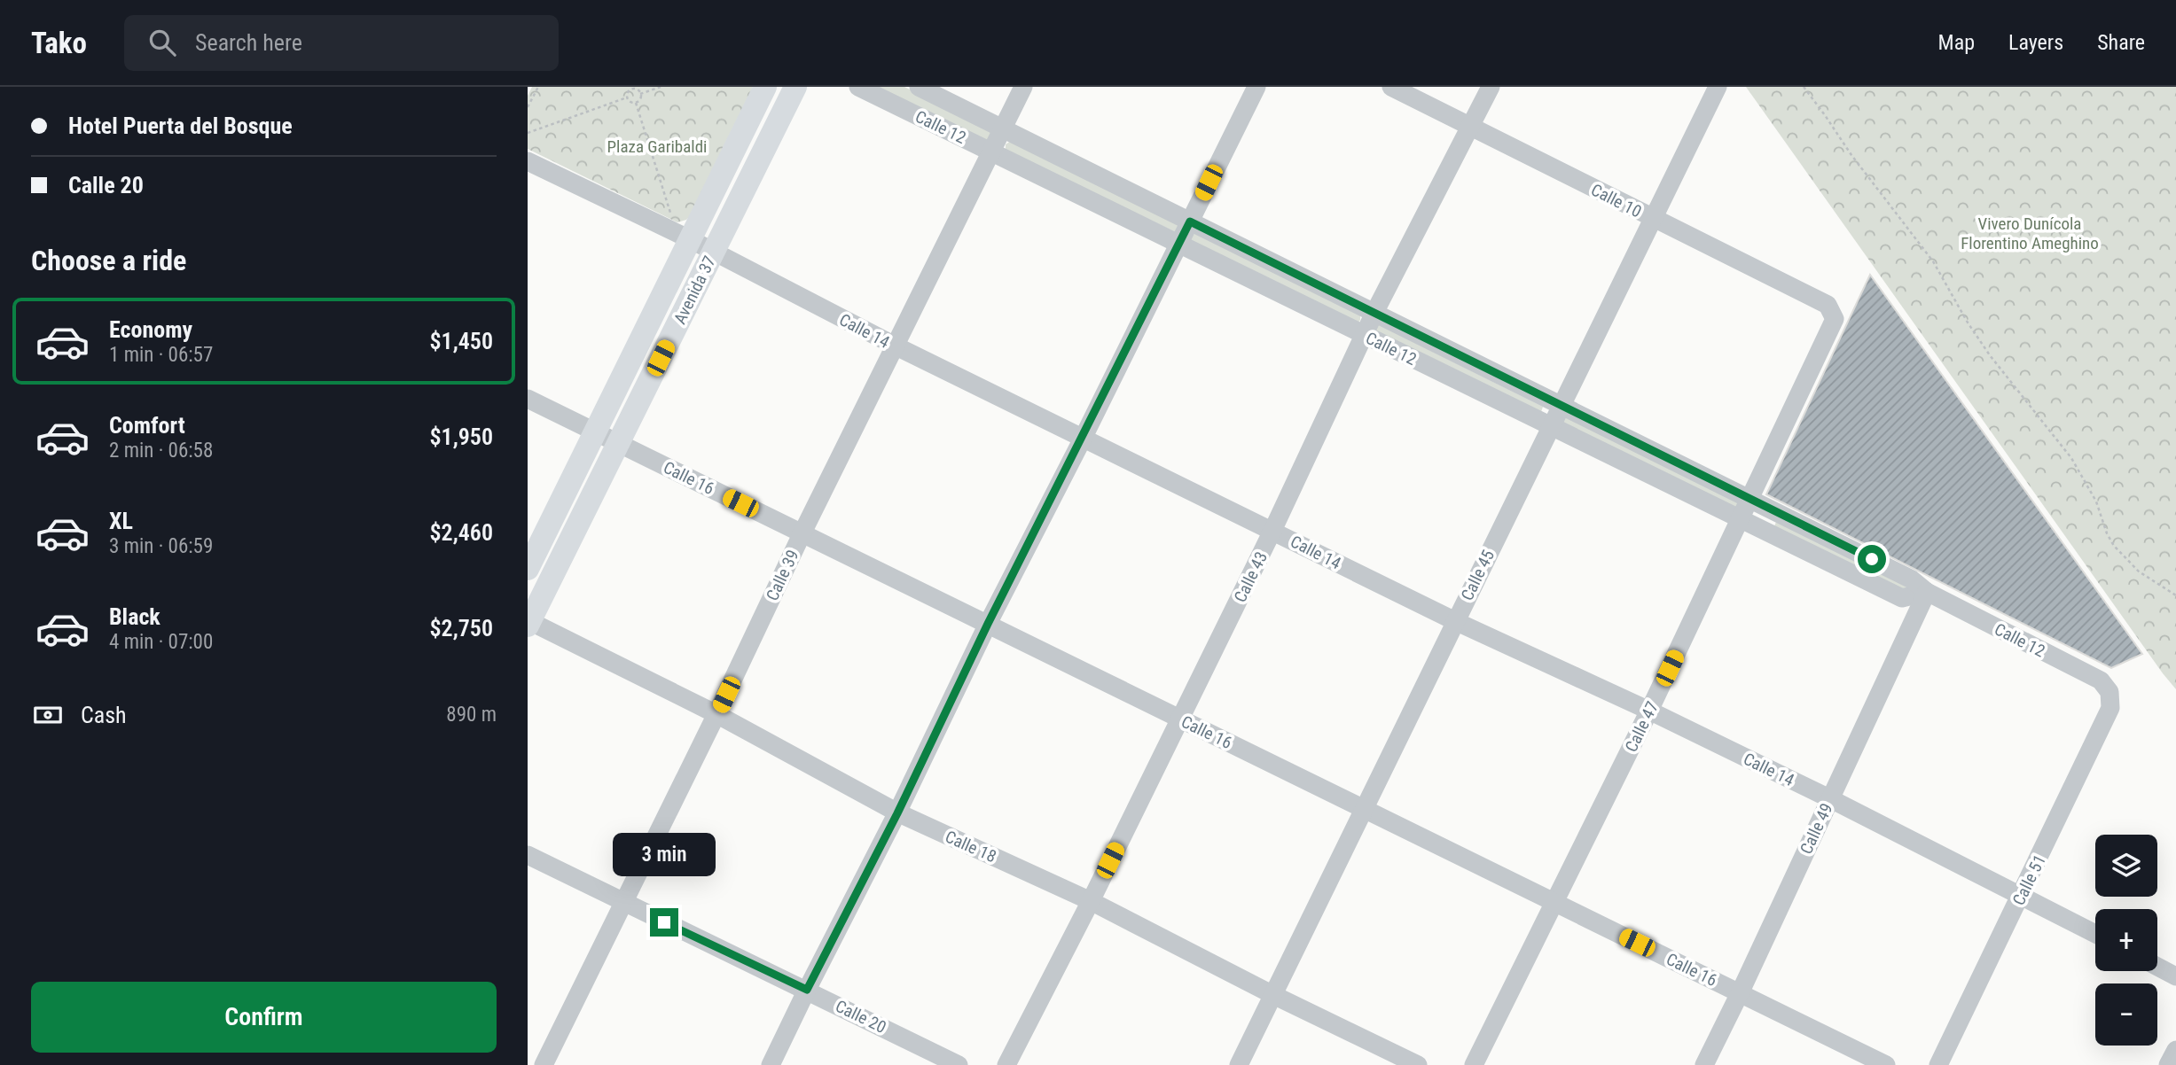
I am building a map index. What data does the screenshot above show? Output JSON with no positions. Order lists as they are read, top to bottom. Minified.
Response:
{"streets":{"main road":["Avenida 37"],"street":["Calle 12","Calle 10","Calle 14","Calle 16","Calle 39","Calle 45","Calle 43","Calle 47","Calle 49","Calle 18","Calle 51","Calle 20"]},"crossings":[["Calle 12","Calle 39"],["Calle 12","Calle 45"],["Calle 12","Calle 43"],["Calle 12","Calle 47"],["Calle 12","Calle 49"],["Calle 12","Calle 51"],["Calle 10","Calle 45"],["Calle 10","Calle 43"],["Calle 10","Calle 47"],["Avenida 37","Calle 14"],["Avenida 37","Calle 16"],["Avenida 37","Calle 18"],["Calle 14","Calle 39"],["Calle 14","Calle 45"],["Calle 14","Calle 43"],["Calle 14","Calle 47"],["Calle 14","Calle 49"],["Calle 14","Calle 51"],["Calle 16","Calle 39"],["Calle 16","Calle 45"],["Calle 16","Calle 43"],["Calle 16","Calle 47"],["Calle 16","Calle 49"],["Calle 39","Calle 18"],["Calle 39","Calle 20"],["Calle 45","Calle 18"],["Calle 43","Calle 18"]],"parks":["Plaza Garibaldi","Vivero Dunícola Florentino Ameghino"],"page":{"header":"Tako","search":"Search here","nav":["Map","Layers","Share"],"banner":["Hotel Puerta del Bosque","Calle 20"],"heading":"Choose a ride","list":[{"name":"Economy","note":"1 min · 06:57","value":"$1,450"},{"name":"Comfort","note":"2 min · 06:58","value":"$1,950"},{"name":"XL","note":"3 min · 06:59","value":"$2,460"},{"name":"Black","note":"4 min · 07:00","value":"$2,750"}],"pay":["Cash","890 m"],"bubble":"3 min","map_buttons":["+","−"],"buttons":"Confirm"}}
